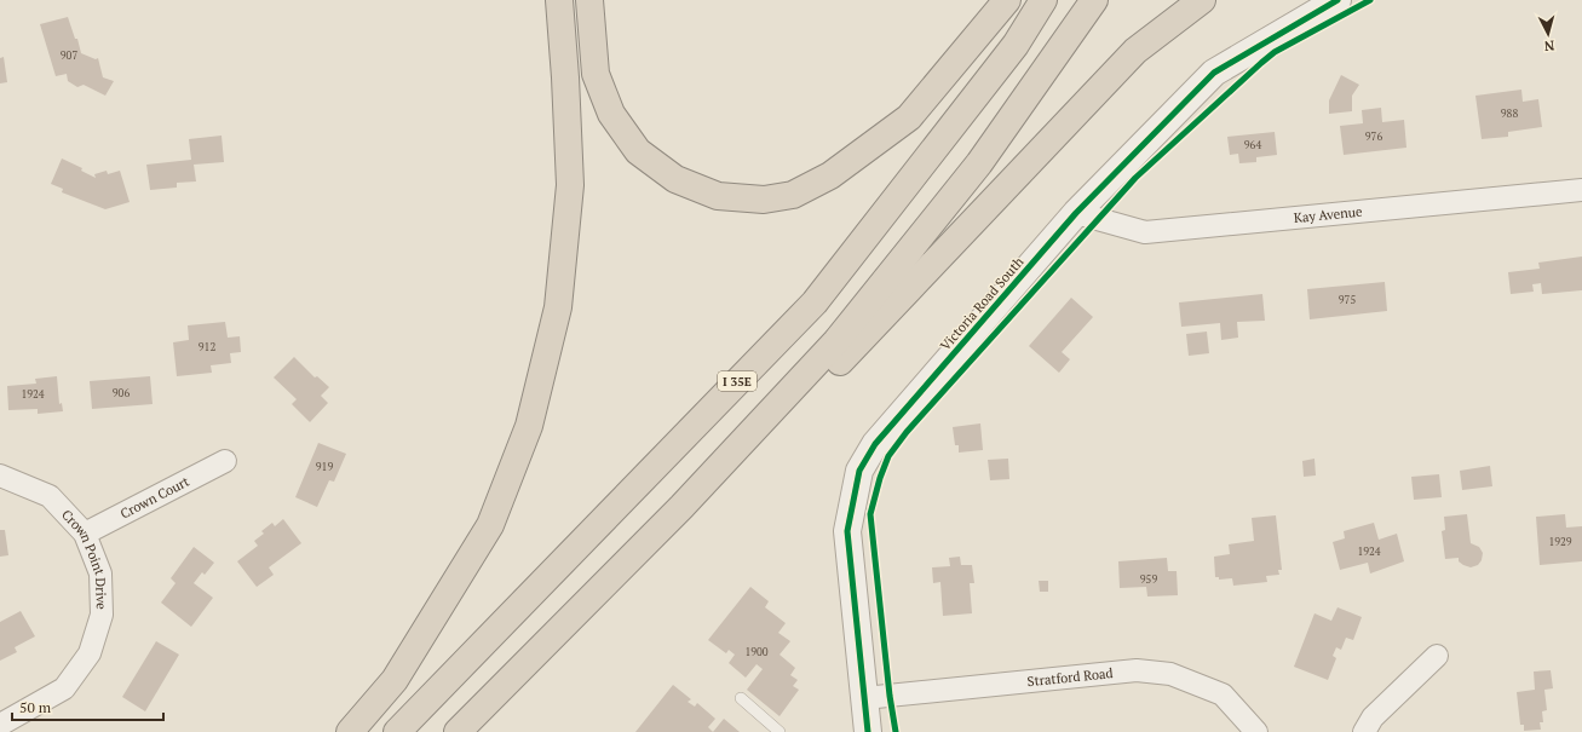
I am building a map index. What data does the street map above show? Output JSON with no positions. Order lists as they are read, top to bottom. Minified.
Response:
{"streets":{"highway":["I 35E"],"street":["Kay Avenue","Victoria Road South","Crown Court","Crown Point Drive","Stratford Road"]},"crossings":[["Kay Avenue","Victoria Road South"],["Victoria Road South","Stratford Road"],["Crown Court","Crown Point Drive"]],"house_numbers":["907","988","976","964","975","912","906","1924","919","1929","1924","959","1900"],"scale_bar":"50 m","north":"bottom"}
